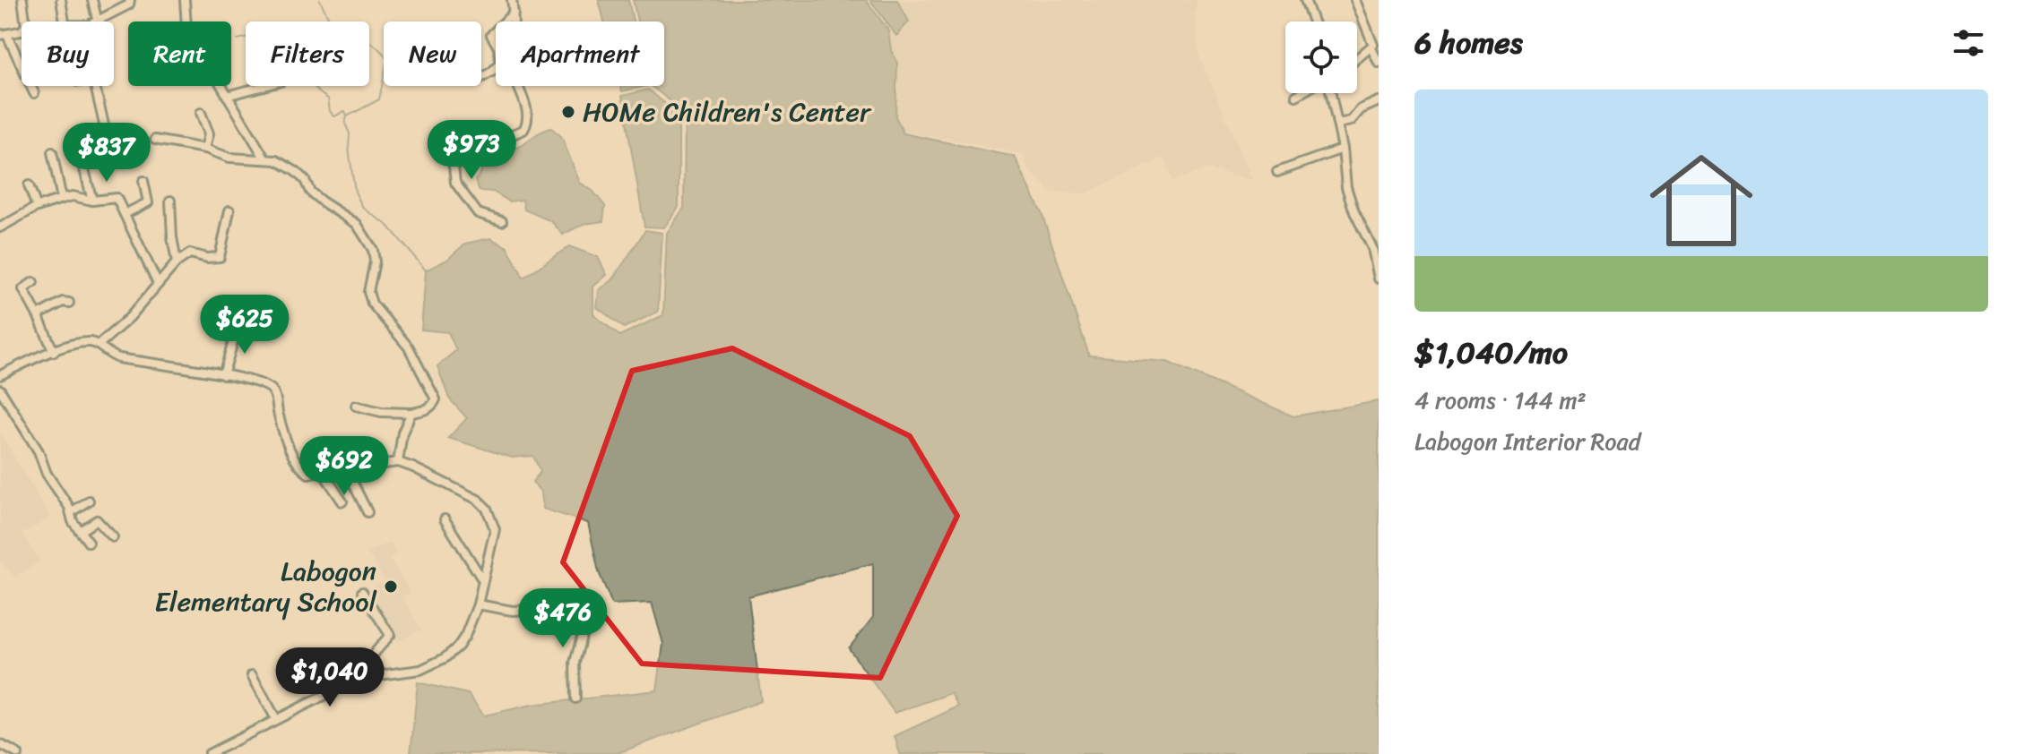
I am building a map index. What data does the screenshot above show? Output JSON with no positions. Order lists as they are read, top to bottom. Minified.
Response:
{"places":["HOMe Children's Center","Labogon Elementary School"],"page":{"heading":"6 homes","chip":["Buy","Rent","Filters","New","Apartment"],"list":[{"name":"$1,040/mo","note":"4 rooms · 144 m² · Labogon Interior Road"}],"price":["$973","$837","$625","$692","$476","$1,040"]}}
